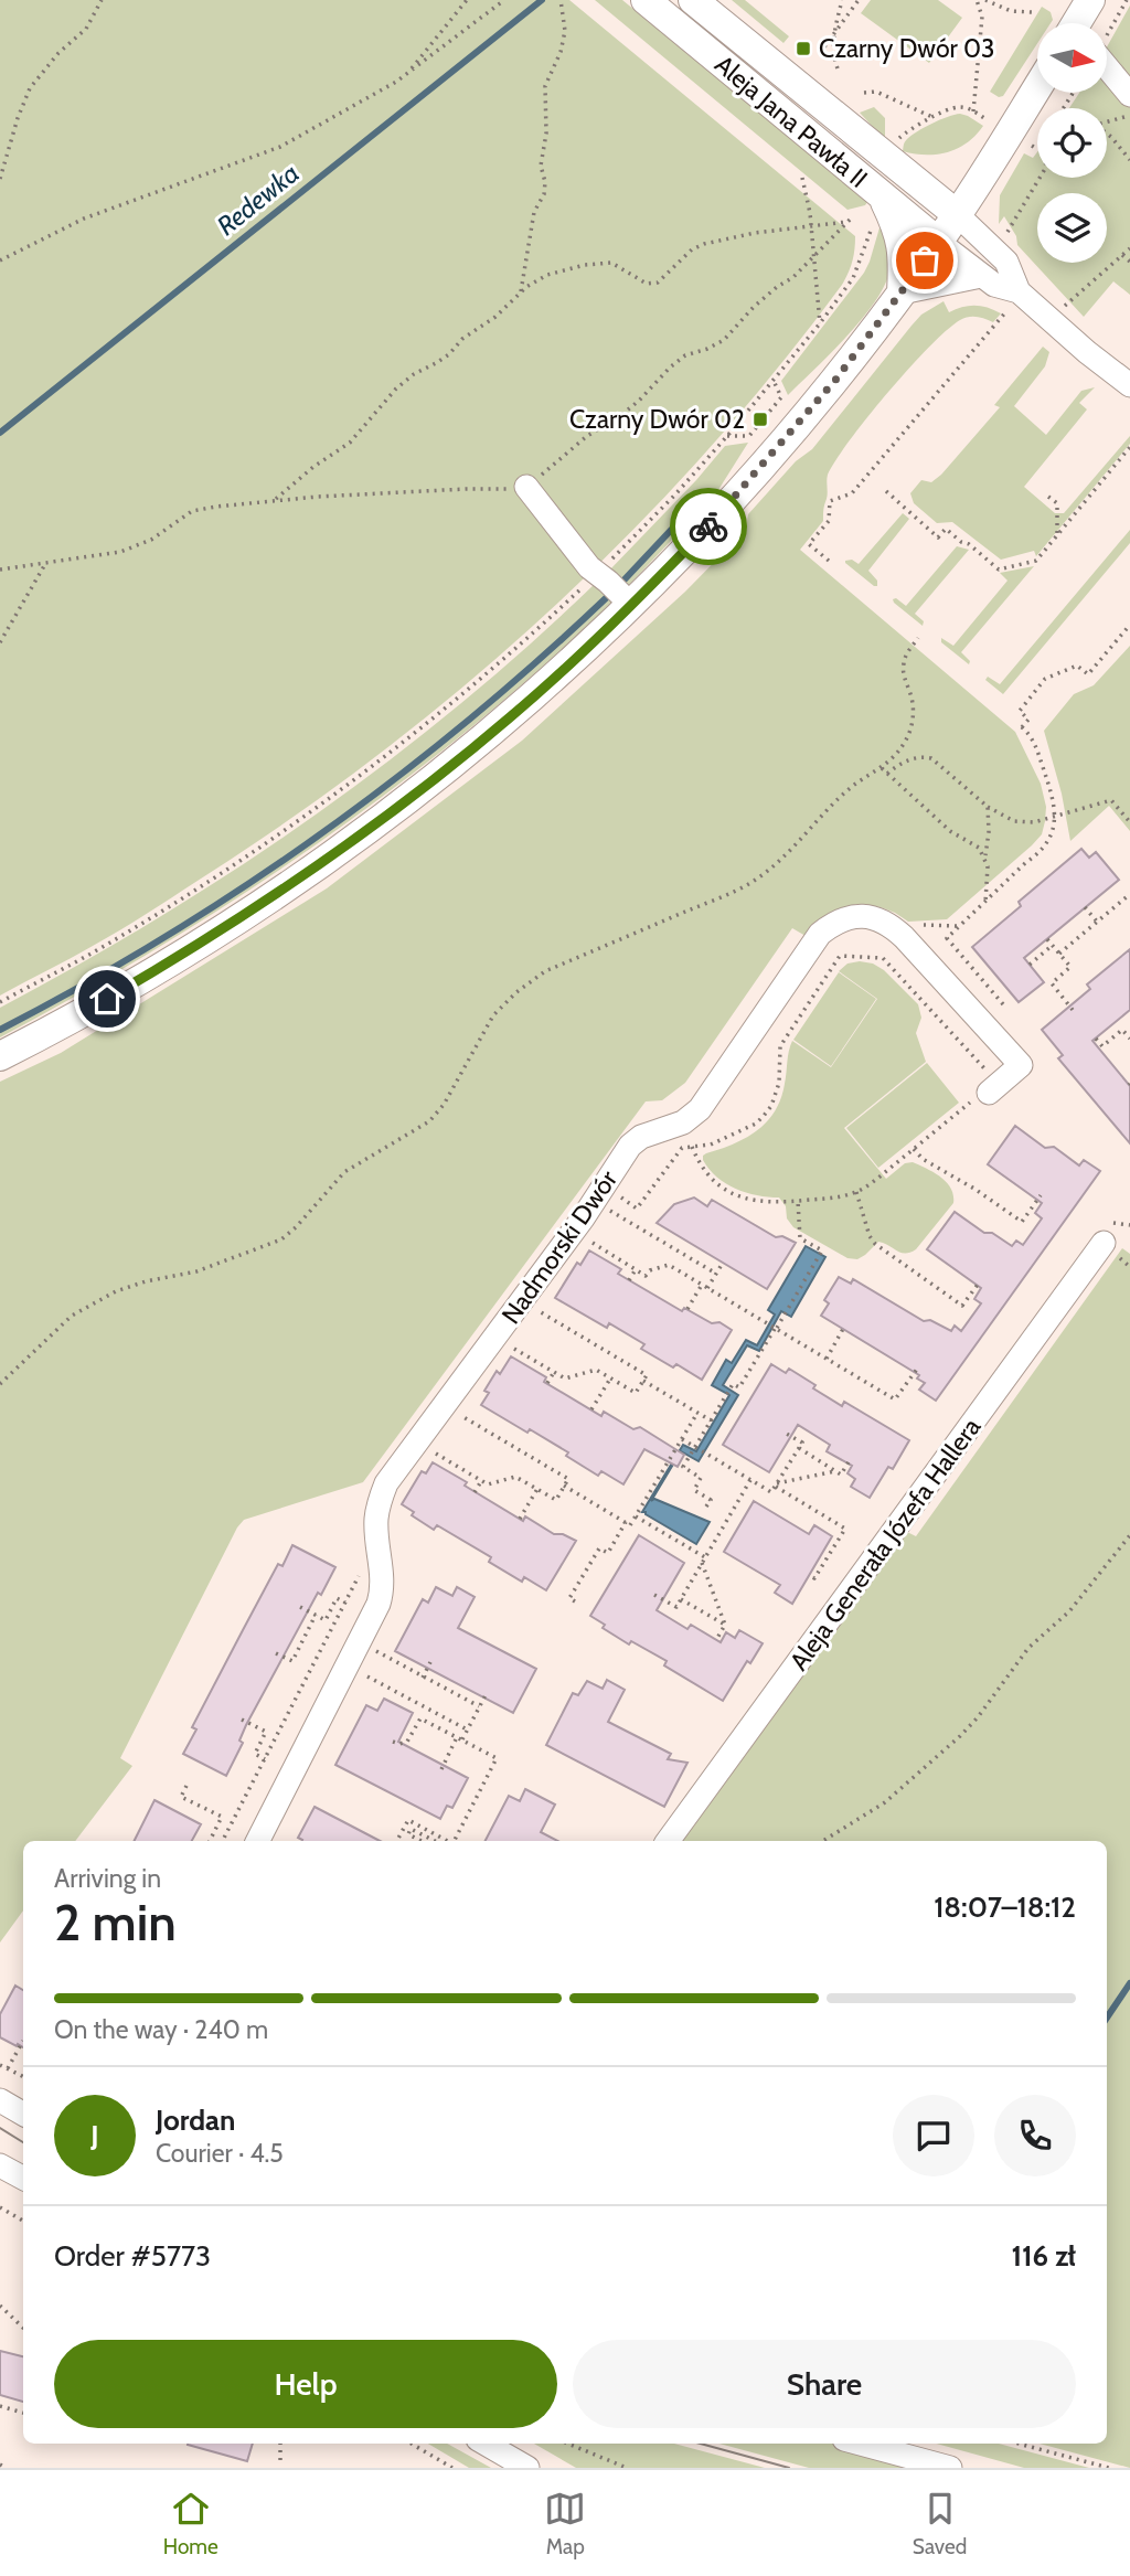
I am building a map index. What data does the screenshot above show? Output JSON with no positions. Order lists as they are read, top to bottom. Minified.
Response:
{"streets":{"main road":["Aleja Jana Pawła II"],"street":["Nadmorski Dwór","Aleja Generała Józefa Hallera"]},"water":["Redewka"],"places":{"transit":["Czarny Dwór 03","Czarny Dwór 02"]},"north":"right","page":{"heading":["2 min","Arriving in","18:07–18:12"],"panel":["Jordan","Courier · 4.5","Order #5773","116 zł"],"bar":"On the way · 240 m","round":"J","buttons":["Help","Share"],"tabs":["Home","Map","Saved"]}}
